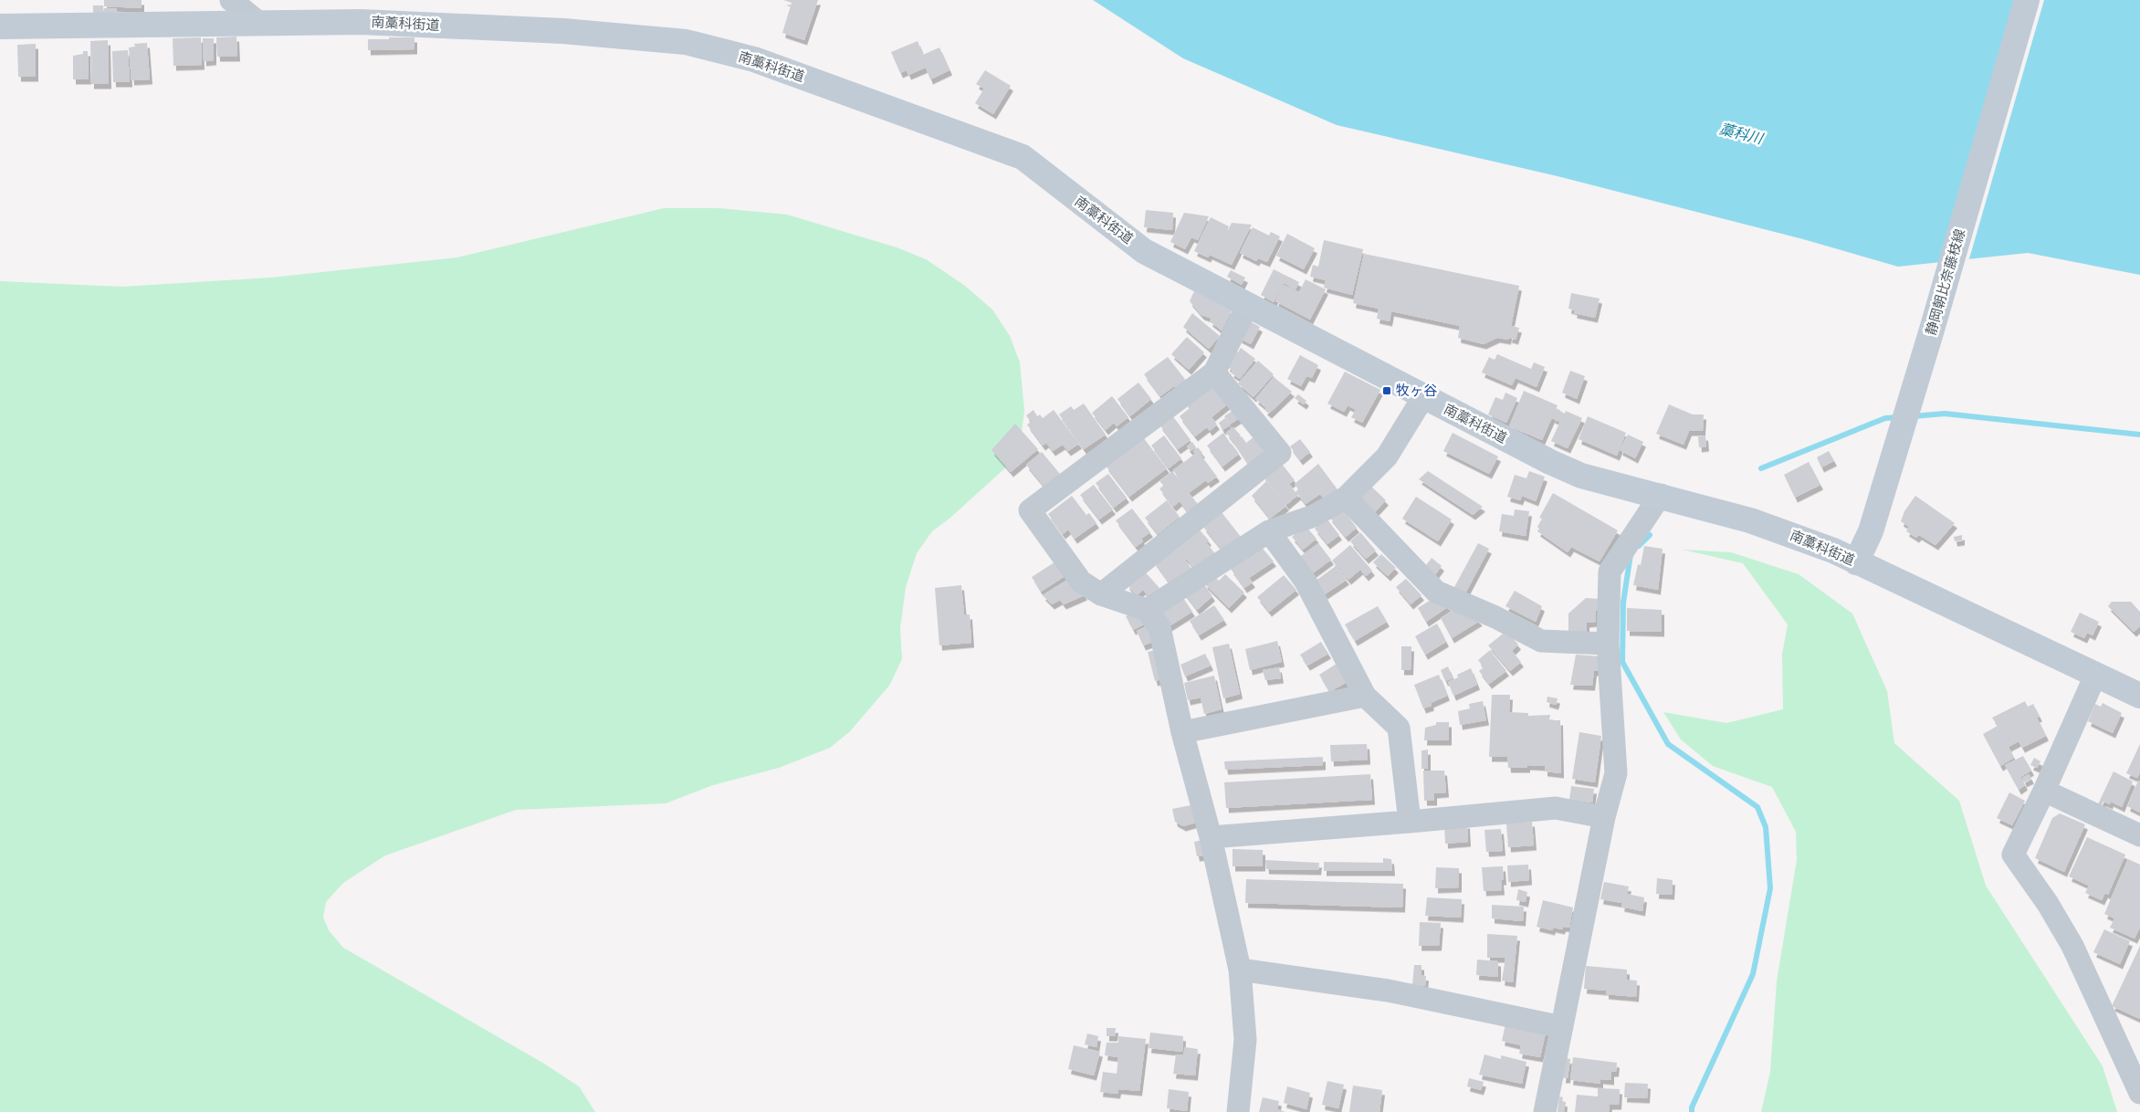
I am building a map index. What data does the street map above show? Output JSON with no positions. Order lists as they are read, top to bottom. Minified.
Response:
{"streets":{"main road":["南藁科街道","静岡朝比奈藤枝線"]},"crossings":[["南藁科街道","静岡朝比奈藤枝線"]],"water":["藁科川"],"places":{"transit":["牧ヶ谷"]}}
